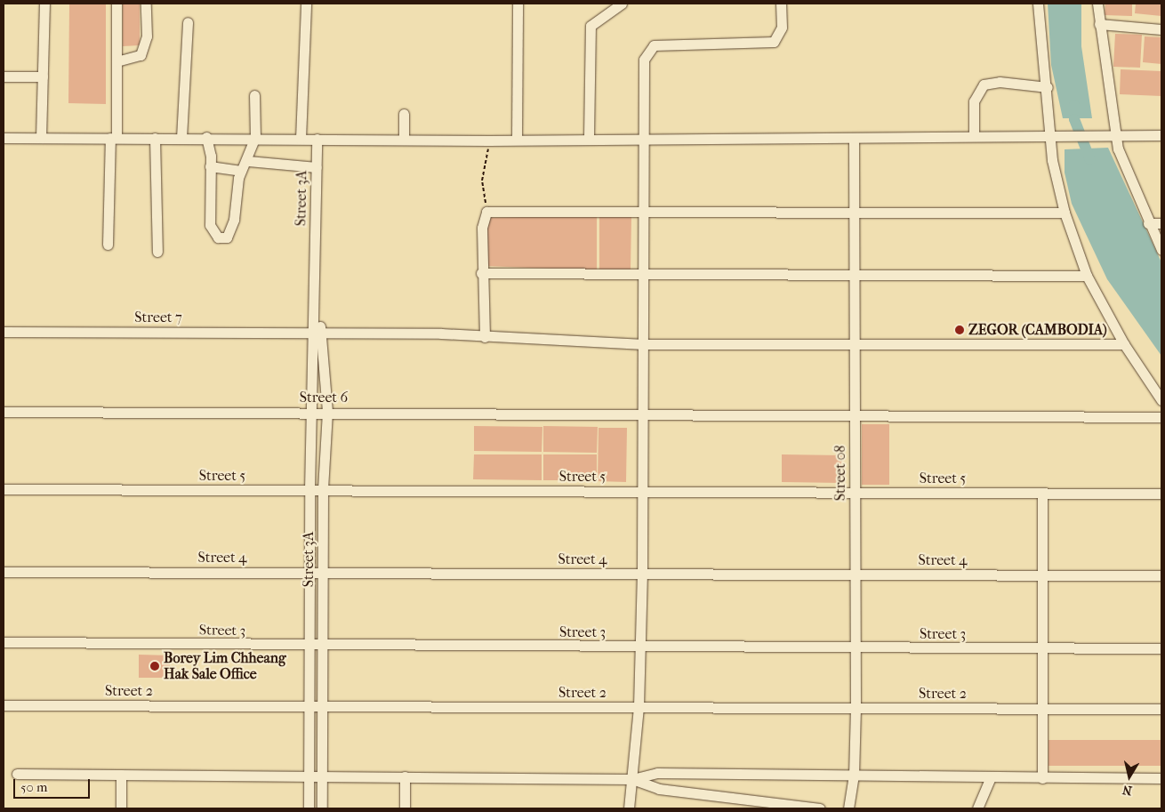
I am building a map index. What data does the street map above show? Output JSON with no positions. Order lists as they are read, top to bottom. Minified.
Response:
{"streets":{"street":["Street 3A","Street 7","Street 6","Street 08","Street 5","Street 4","Street 3","Street 2"]},"crossings":[["Street 3A","Street 7"],["Street 3A","Street 6"],["Street 3A","Street 5"],["Street 3A","Street 4"],["Street 3A","Street 3"],["Street 3A","Street 2"],["Street 7","Street 08"],["Street 6","Street 08"],["Street 08","Street 5"],["Street 08","Street 4"],["Street 08","Street 3"],["Street 08","Street 2"]],"places":["ZEGOR (CAMBODIA)","Borey Lim Chheang Hak Sale Office"],"scale_bar":"50 m","north":"bottom"}
